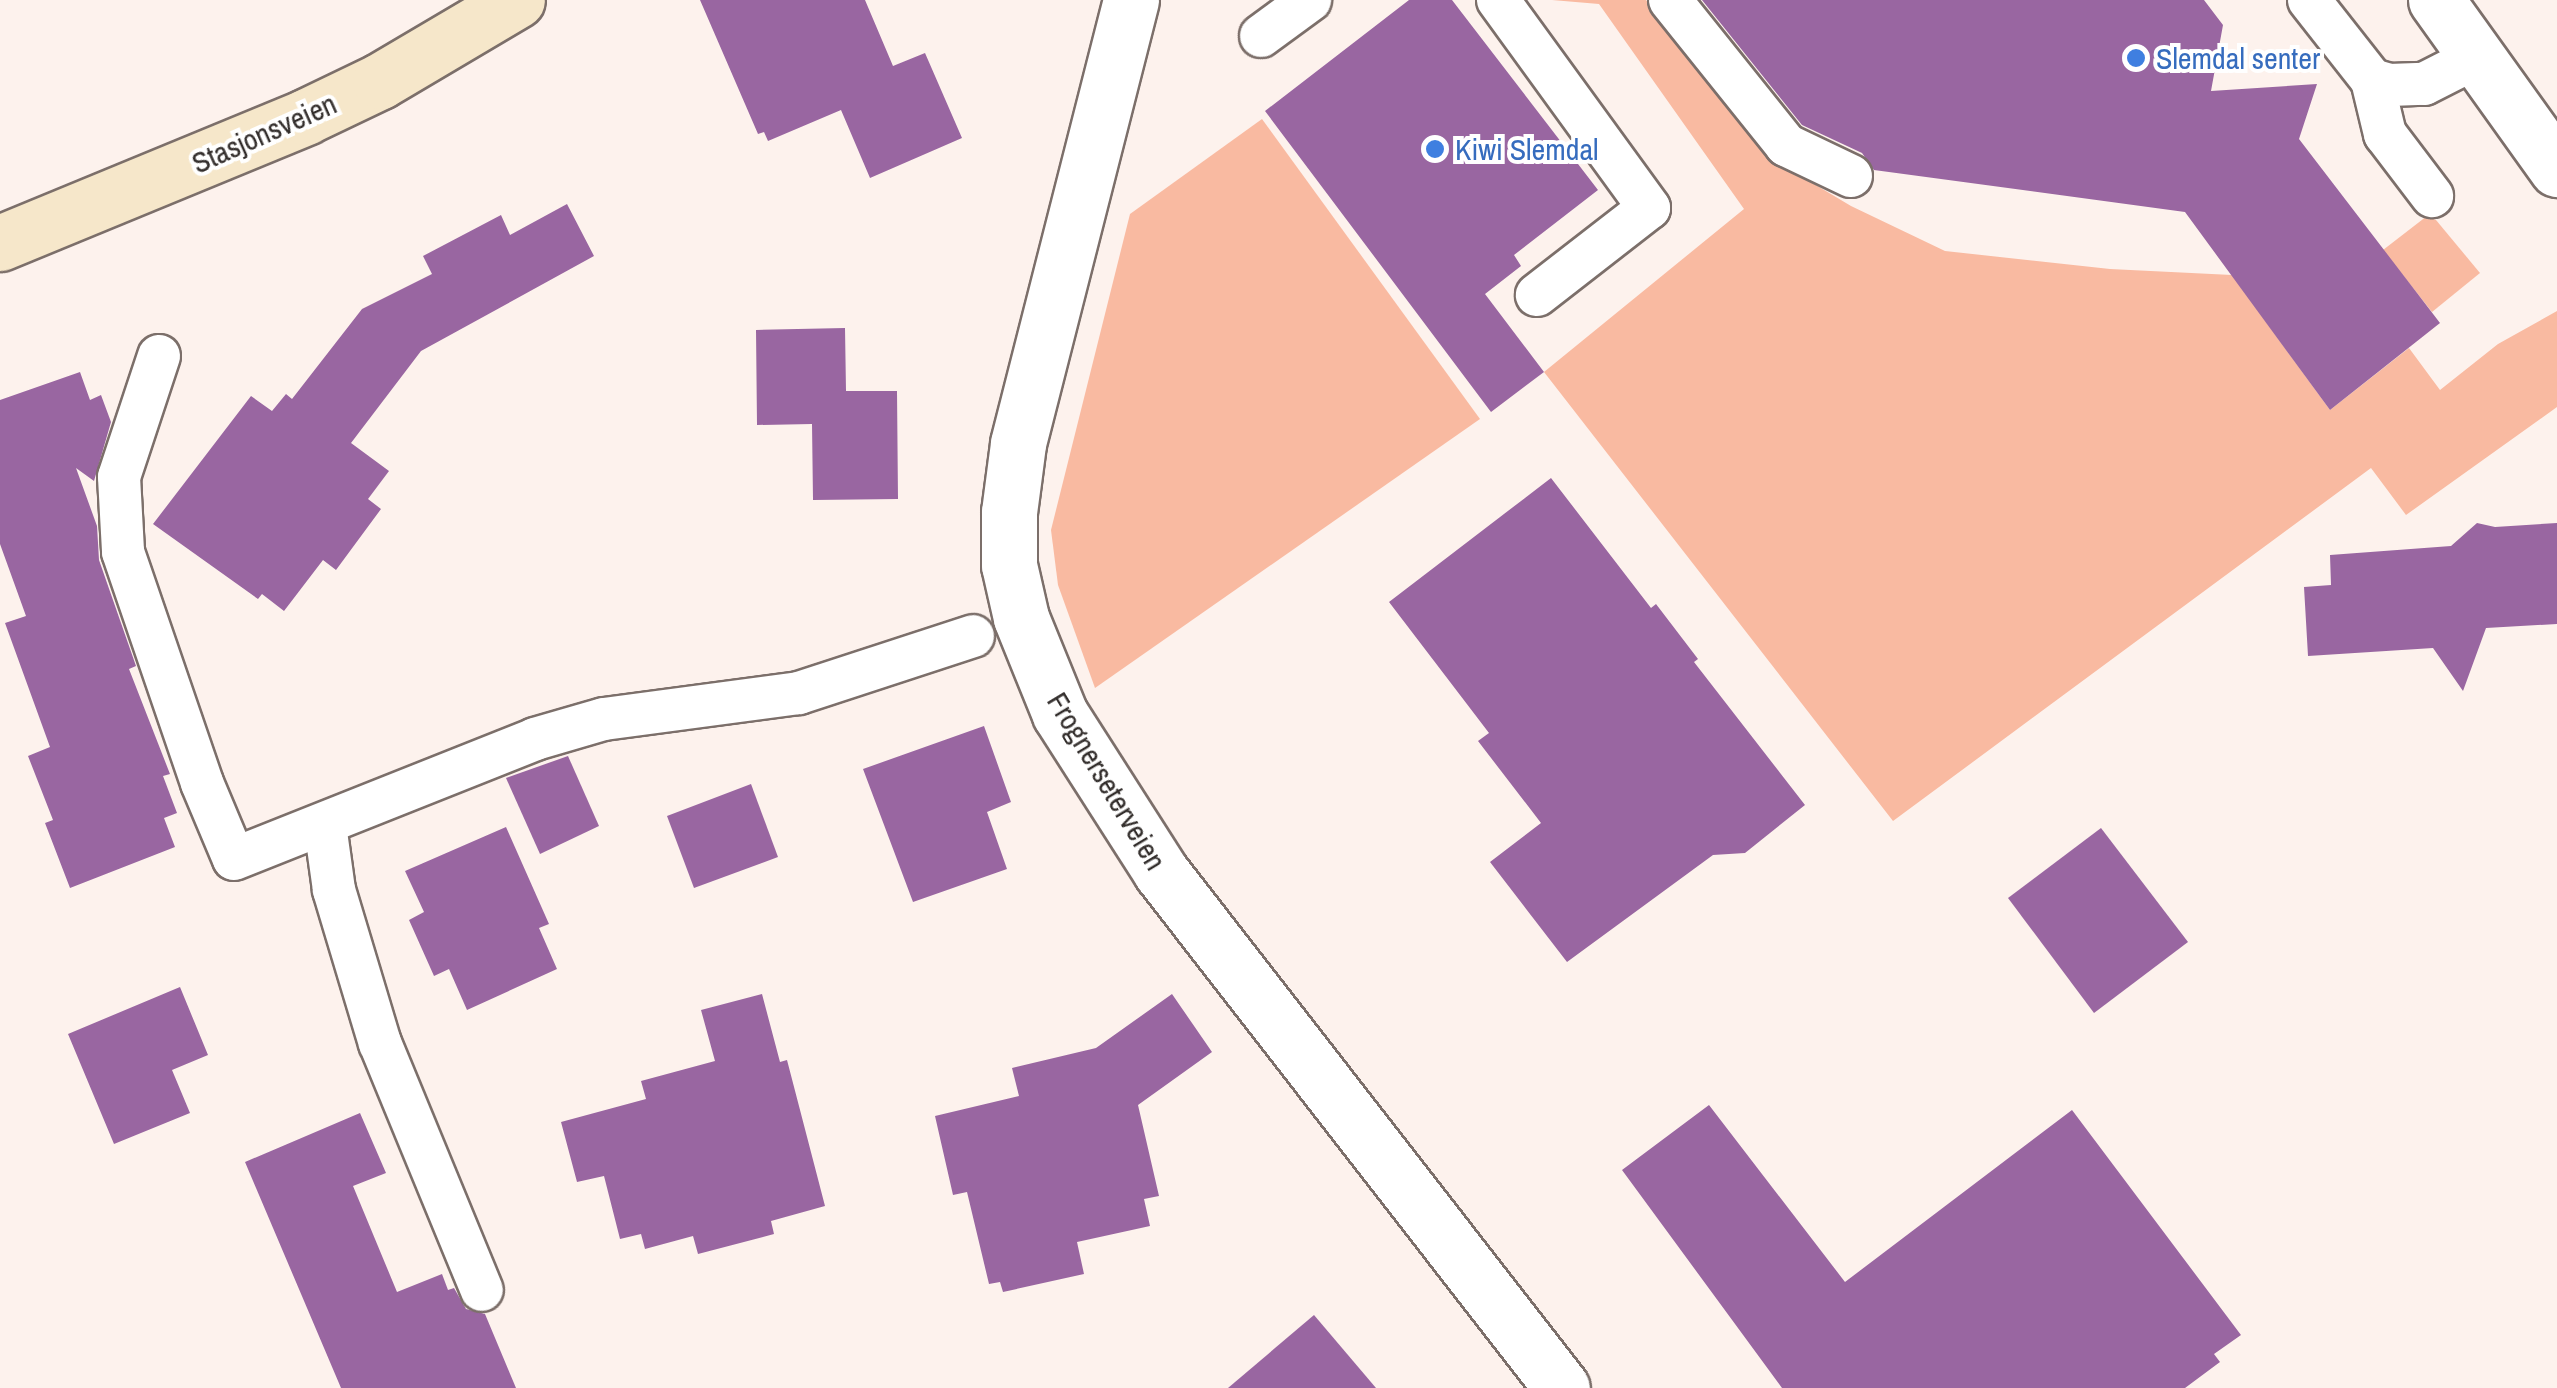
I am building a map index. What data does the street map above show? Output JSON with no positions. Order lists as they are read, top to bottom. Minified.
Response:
{"streets":{"street":["Stasjonsveien","Frognerseterveien"]},"places":["Slemdal senter","Kiwi Slemdal"]}
